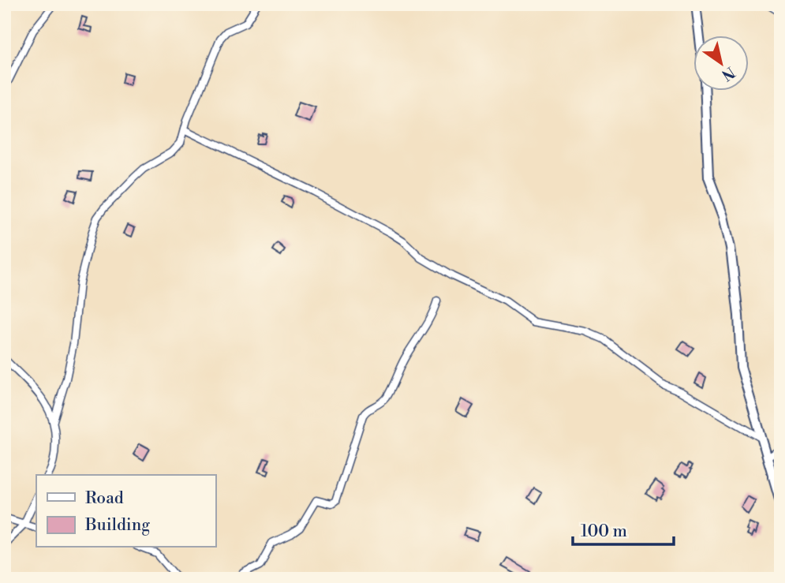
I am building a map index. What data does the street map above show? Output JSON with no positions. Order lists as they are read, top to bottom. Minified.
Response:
{"legend":["Road","Building"],"scale_bar":"100 m","north":"bottom right"}
